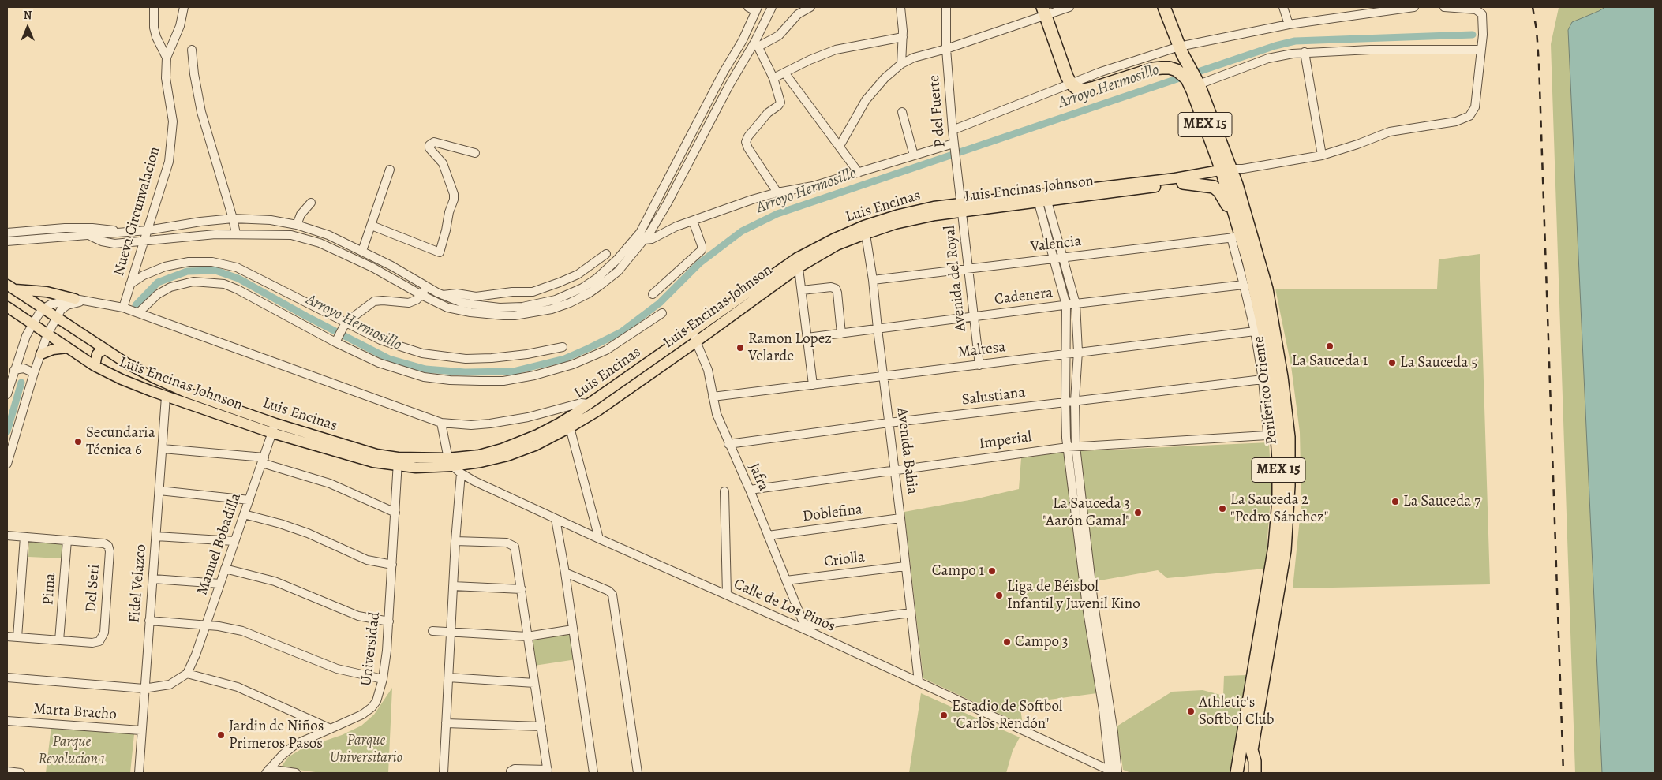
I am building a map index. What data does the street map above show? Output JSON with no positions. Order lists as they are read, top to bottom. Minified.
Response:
{"streets":{"highway":["MEX 15","Periferico Oriente"],"main road":["Luis Encinas Johnson","Luis Encinas"],"street":["P del Fuerte","Nueva Circunvalacion","Valencia","Avenida del Royal","Cadenera","Maltesa","Salustiana","Imperial","Avenida Bahia","Jafra","Doblefina","Manuel Bobadilla","Criolla","Fidel Velazco","Del Seri","Pima","Calle de Los Pinos","Universidad","Marta Bracho"]},"crossings":[["P del Fuerte","Luis Encinas Johnson"],["P del Fuerte","Avenida del Royal"],["MEX 15","Periferico Oriente"],["Luis Encinas Johnson","Luis Encinas"],["Luis Encinas Johnson","Avenida del Royal"],["Luis Encinas Johnson","Periferico Oriente"],["Luis Encinas Johnson","Avenida Bahia"],["Luis Encinas Johnson","Jafra"],["Luis Encinas Johnson","Manuel Bobadilla"],["Luis Encinas Johnson","Fidel Velazco"],["Luis Encinas Johnson","Calle de Los Pinos"],["Luis Encinas Johnson","Universidad"],["Luis Encinas","Jafra"],["Luis Encinas","Manuel Bobadilla"],["Luis Encinas","Calle de Los Pinos"],["Valencia","Avenida del Royal"],["Valencia","Periferico Oriente"],["Valencia","Avenida Bahia"],["Avenida del Royal","Cadenera"],["Avenida del Royal","Maltesa"],["Cadenera","Avenida Bahia"],["Maltesa","Avenida Bahia"],["Maltesa","Jafra"],["Salustiana","Imperial"],["Salustiana","Avenida Bahia"],["Salustiana","Jafra"],["Imperial","Avenida Bahia"],["Imperial","Jafra"],["Avenida Bahia","Doblefina"],["Avenida Bahia","Criolla"],["Avenida Bahia","Calle de Los Pinos"],["Jafra","Doblefina"],["Jafra","Criolla"],["Jafra","Calle de Los Pinos"],["Fidel Velazco","Marta Bracho"],["Del Seri","Pima"]],"water":["Arroyo Hermosillo"],"parks":["Parque Universitario","Parque Revolucion 1"],"places":["La Sauceda 1","Ramon Lopez Velarde","La Sauceda 5","Secundaria Técnica 6","La Sauceda 7","La Sauceda 2 \"Pedro Sánchez\"","La Sauceda 3 \"Aarón Gamal\"","Campo 1","Liga de Béisbol Infantil y Juvenil Kino","Campo 3","Athletic's Softbol Club","Estadio de Softbol \"Carlos Rendón\"","Jardin de Niños Primeros Pasos"],"north":"top"}
